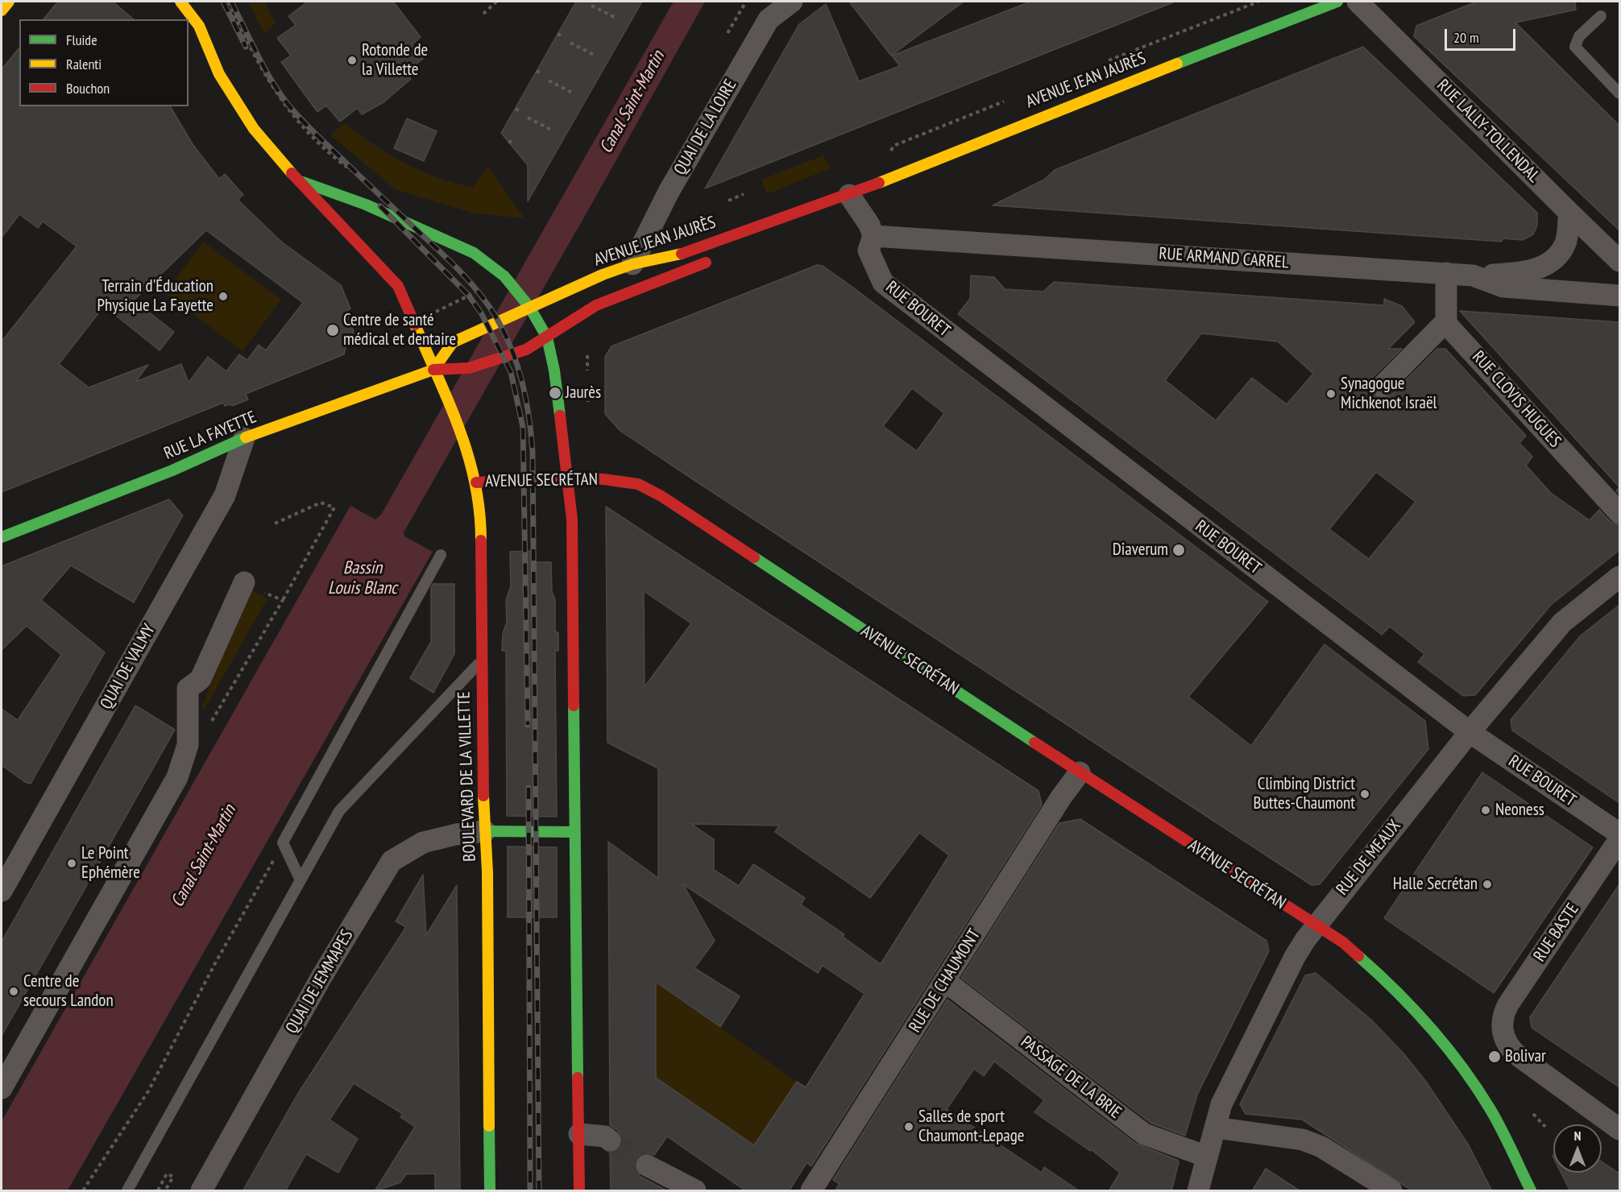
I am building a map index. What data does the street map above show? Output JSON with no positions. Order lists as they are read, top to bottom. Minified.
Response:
{"streets":{"main road":["AVENUE JEAN JAURÈS","RUE LA FAYETTE","AVENUE SECRÉTAN","BOULEVARD DE LA VILLETTE","QUAI DE JEMMAPES"],"street":["QUAI DE LA LOIRE","RUE LALLY-TOLLENDAL","RUE ARMAND CARREL","RUE BOURET","RUE CLOVIS HUGUES","QUAI DE VALMY","RUE DE MEAUX","RUE BASTE","RUE DE CHAUMONT","PASSAGE DE LA BRIE"]},"crossings":[["AVENUE JEAN JAURÈS","QUAI DE LA LOIRE"],["AVENUE JEAN JAURÈS","RUE LA FAYETTE"],["AVENUE JEAN JAURÈS","BOULEVARD DE LA VILLETTE"],["RUE ARMAND CARREL","RUE BOURET"],["RUE BOURET","RUE DE MEAUX"],["RUE LA FAYETTE","QUAI DE VALMY"],["RUE LA FAYETTE","BOULEVARD DE LA VILLETTE"],["AVENUE SECRÉTAN","BOULEVARD DE LA VILLETTE"],["AVENUE SECRÉTAN","RUE DE MEAUX"],["AVENUE SECRÉTAN","RUE DE CHAUMONT"],["BOULEVARD DE LA VILLETTE","QUAI DE JEMMAPES"],["RUE DE MEAUX","PASSAGE DE LA BRIE"],["RUE DE CHAUMONT","PASSAGE DE LA BRIE"]],"water":["Canal Saint-Martin","Bassin Louis Blanc"],"places":["Rotonde de la Villette","Terrain d'Éducation Physique La Fayette","Centre de santé médical et dentaire","Jaurès","Synagogue Michkenot Israël","Diaverum","Climbing District Buttes-Chaumont","Neoness","Le Point Ephémère","Halle Secrétan","Centre de secours Landon","Bolivar","Salles de sport Chaumont-Lepage"],"legend":["Fluide","Ralenti","Bouchon"],"scale_bar":"20 m","north":"top"}
